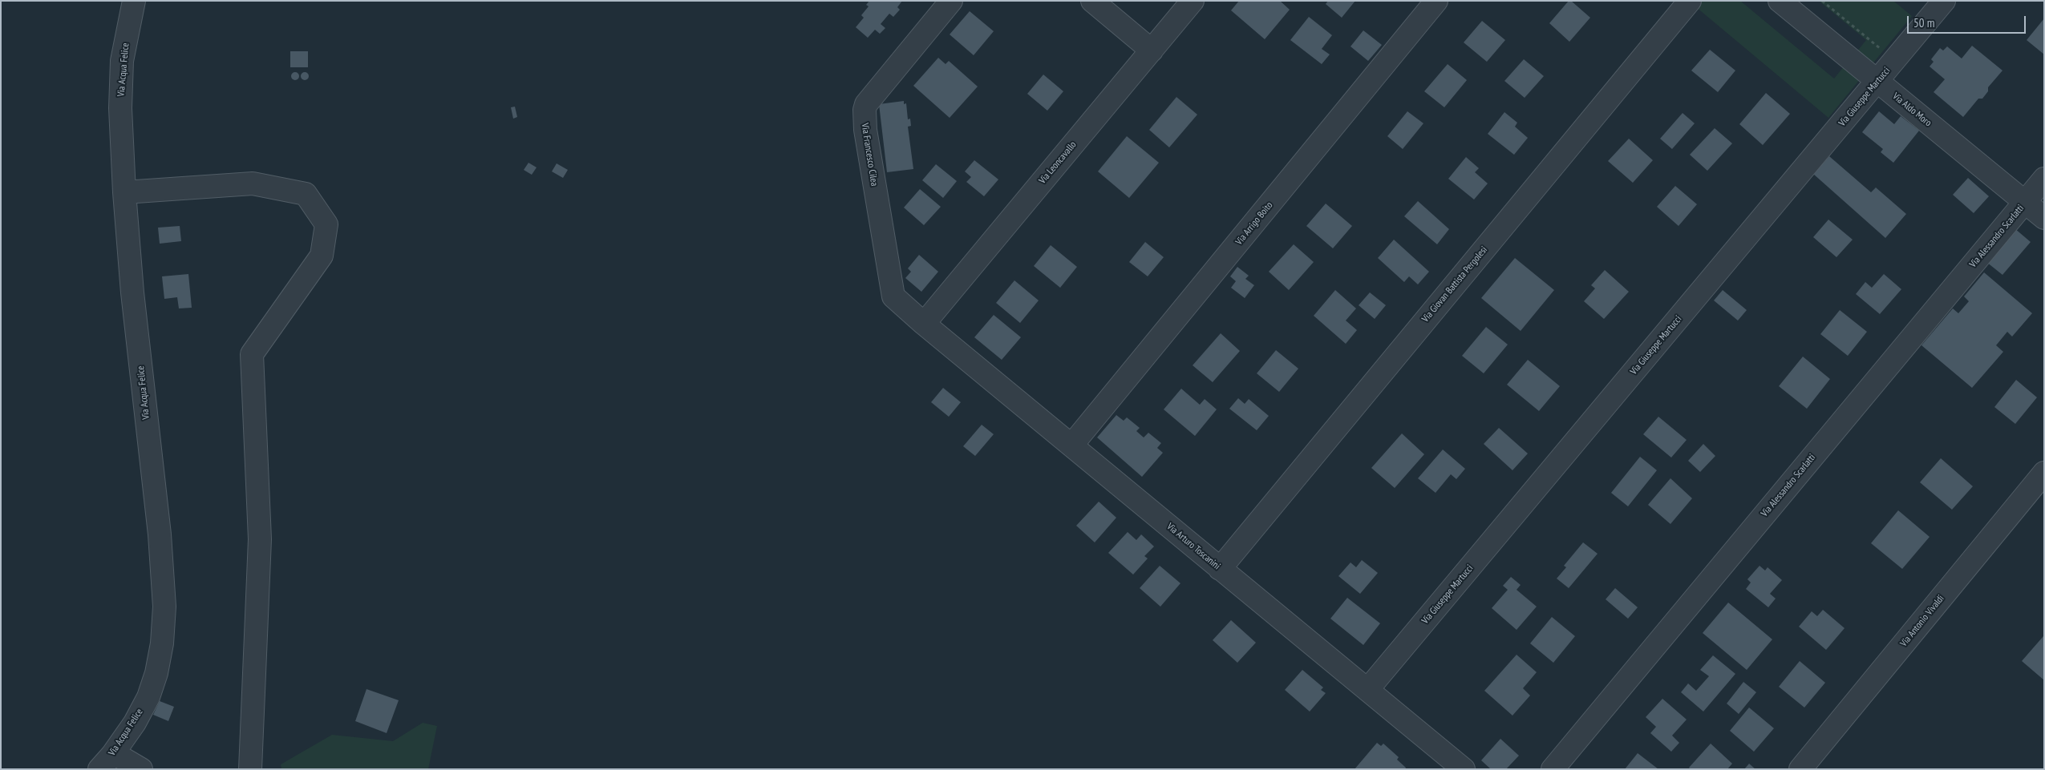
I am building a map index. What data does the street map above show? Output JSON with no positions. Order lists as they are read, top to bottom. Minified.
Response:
{"streets":{"street":["Via Acqua Felice","Via Giuseppe Martucci","Via Aldo Moro","Via Francesco Cilea","Via Leoncavallo","Via Arrigo Boito","Via Alessandro Scarlatti","Via Giovan Battista Pergolesi","Via Arturo Toscanini","Via Antonio Vivaldi"]},"crossings":[["Via Giuseppe Martucci","Via Aldo Moro"],["Via Giuseppe Martucci","Via Arturo Toscanini"],["Via Aldo Moro","Via Alessandro Scarlatti"],["Via Francesco Cilea","Via Leoncavallo"],["Via Francesco Cilea","Via Arturo Toscanini"],["Via Leoncavallo","Via Arturo Toscanini"],["Via Arrigo Boito","Via Arturo Toscanini"],["Via Giovan Battista Pergolesi","Via Arturo Toscanini"]],"scale_bar":"50 m"}
